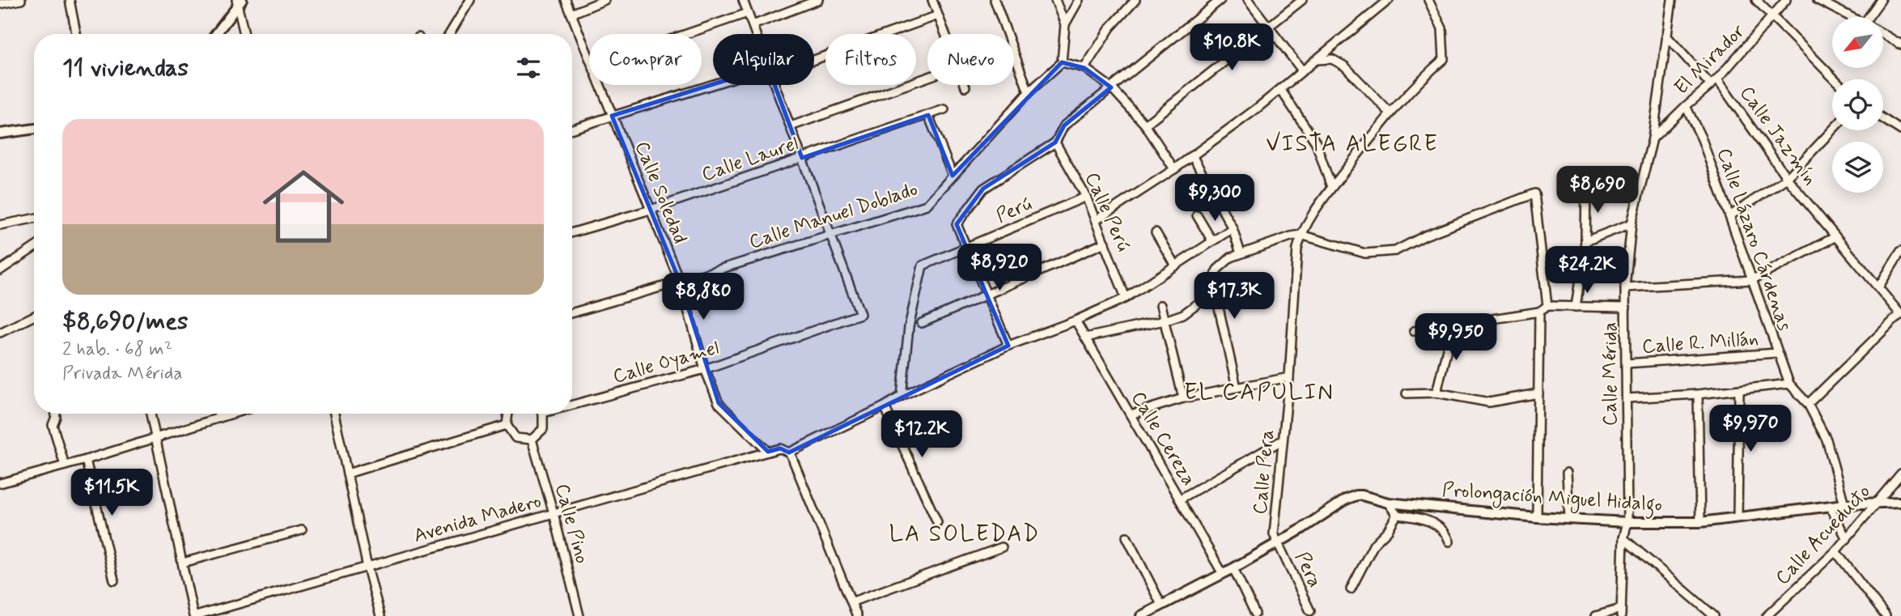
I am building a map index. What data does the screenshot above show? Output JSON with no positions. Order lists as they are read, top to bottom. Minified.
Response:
{"streets":{"street":["El Mirador","Calle Jazmín","Calle Laurel","Calle Soledad","Perú","Calle Perú","Calle Manuel Doblado","Calle Lázaro Cárdenas","Calle R. Millán","Calle Oyamel","Calle Mérida","Calle Cereza","Calle Pera","Prolongación Miguel Hidalgo","Avenida Madero","Calle Pino","Calle Acueducto","Pera"]},"crossings":[["El Mirador","Calle Jazmín"],["El Mirador","Calle Lázaro Cárdenas"],["El Mirador","Calle Mérida"],["Calle Jazmín","Calle Mérida"],["Calle Laurel","Calle Soledad"],["Calle Soledad","Calle Manuel Doblado"],["Calle Soledad","Calle Oyamel"],["Calle Soledad","Avenida Madero"],["Perú","Calle Perú"],["Calle Manuel Doblado","Calle Oyamel"],["Calle Lázaro Cárdenas","Calle R. Millán"],["Calle R. Millán","Calle Mérida"],["Calle Mérida","Prolongación Miguel Hidalgo"],["Calle Cereza","Prolongación Miguel Hidalgo"],["Calle Pera","Prolongación Miguel Hidalgo"],["Calle Pera","Pera"],["Prolongación Miguel Hidalgo","Calle Acueducto"],["Prolongación Miguel Hidalgo","Pera"],["Avenida Madero","Calle Pino"]],"districts":["VISTA ALEGRE","EL CAPULIN","LA SOLEDAD"],"north":"bottom left","page":{"price":["$10.8K","$8,690","$9,300","$8,920","$24.2K","$17.3K","$8,880","$9,950","$9,970","$12.2K","$11.5K"],"chip":["Comprar","Alquilar","Filtros","Nuevo"],"heading":"11 viviendas","list":[{"name":"$8,690/mes","note":"2 hab. · 68 m² · Privada Mérida"}]}}
